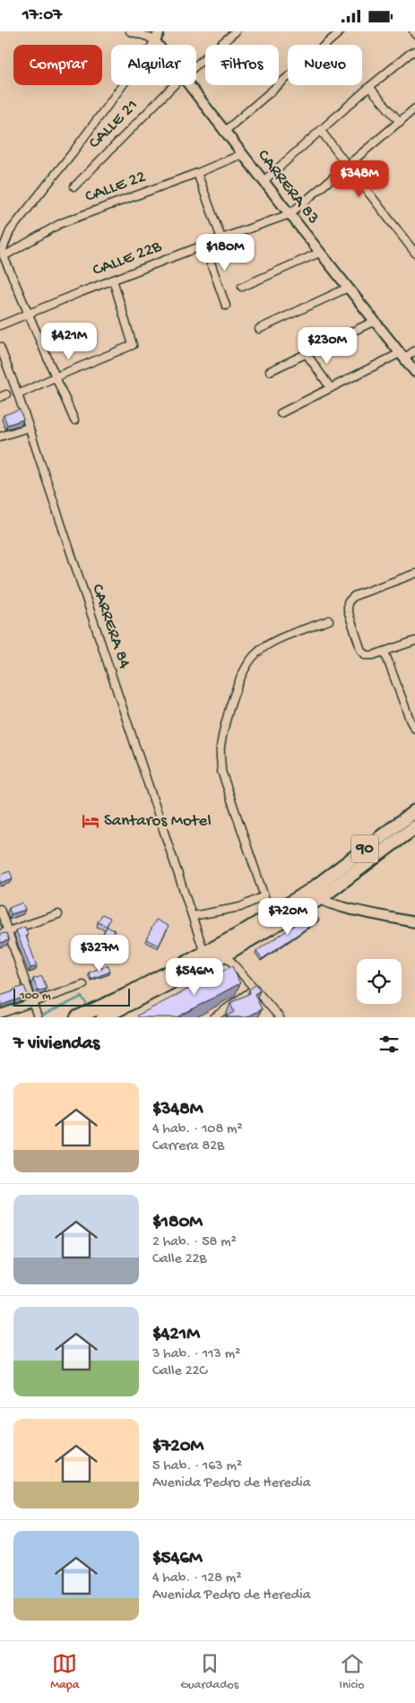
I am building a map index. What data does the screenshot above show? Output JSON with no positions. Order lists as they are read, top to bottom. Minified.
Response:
{"streets":{"highway":["90"],"street":["CALLE 21","CALLE 22","CARRERA 83","CALLE 22B","CARRERA 84"]},"crossings":[["CALLE 22","CARRERA 83"],["CARRERA 83","CALLE 22B"],["CARRERA 84","90"]],"places":{"hotel":["Santaros Motel"]},"scale_bar":"100 m","page":{"status":"17:07","chip":["Comprar","Alquilar","Filtros","Nuevo"],"price":["$348M","$180M","$421M","$230M","$720M","$327M","$546M"],"scale":"100 m","heading":"7 viviendas","list":[{"name":"$348M","note":"4 hab. · 108 m² · Carrera 82B"},{"name":"$180M","note":"2 hab. · 58 m² · Calle 22B"},{"name":"$421M","note":"3 hab. · 113 m² · Calle 22C"},{"name":"$720M","note":"5 hab. · 163 m² · Avenida Pedro de Heredia"},{"name":"$546M","note":"4 hab. · 128 m² · Avenida Pedro de Heredia"}],"tabs":["Mapa","Guardados","Inicio"]}}
